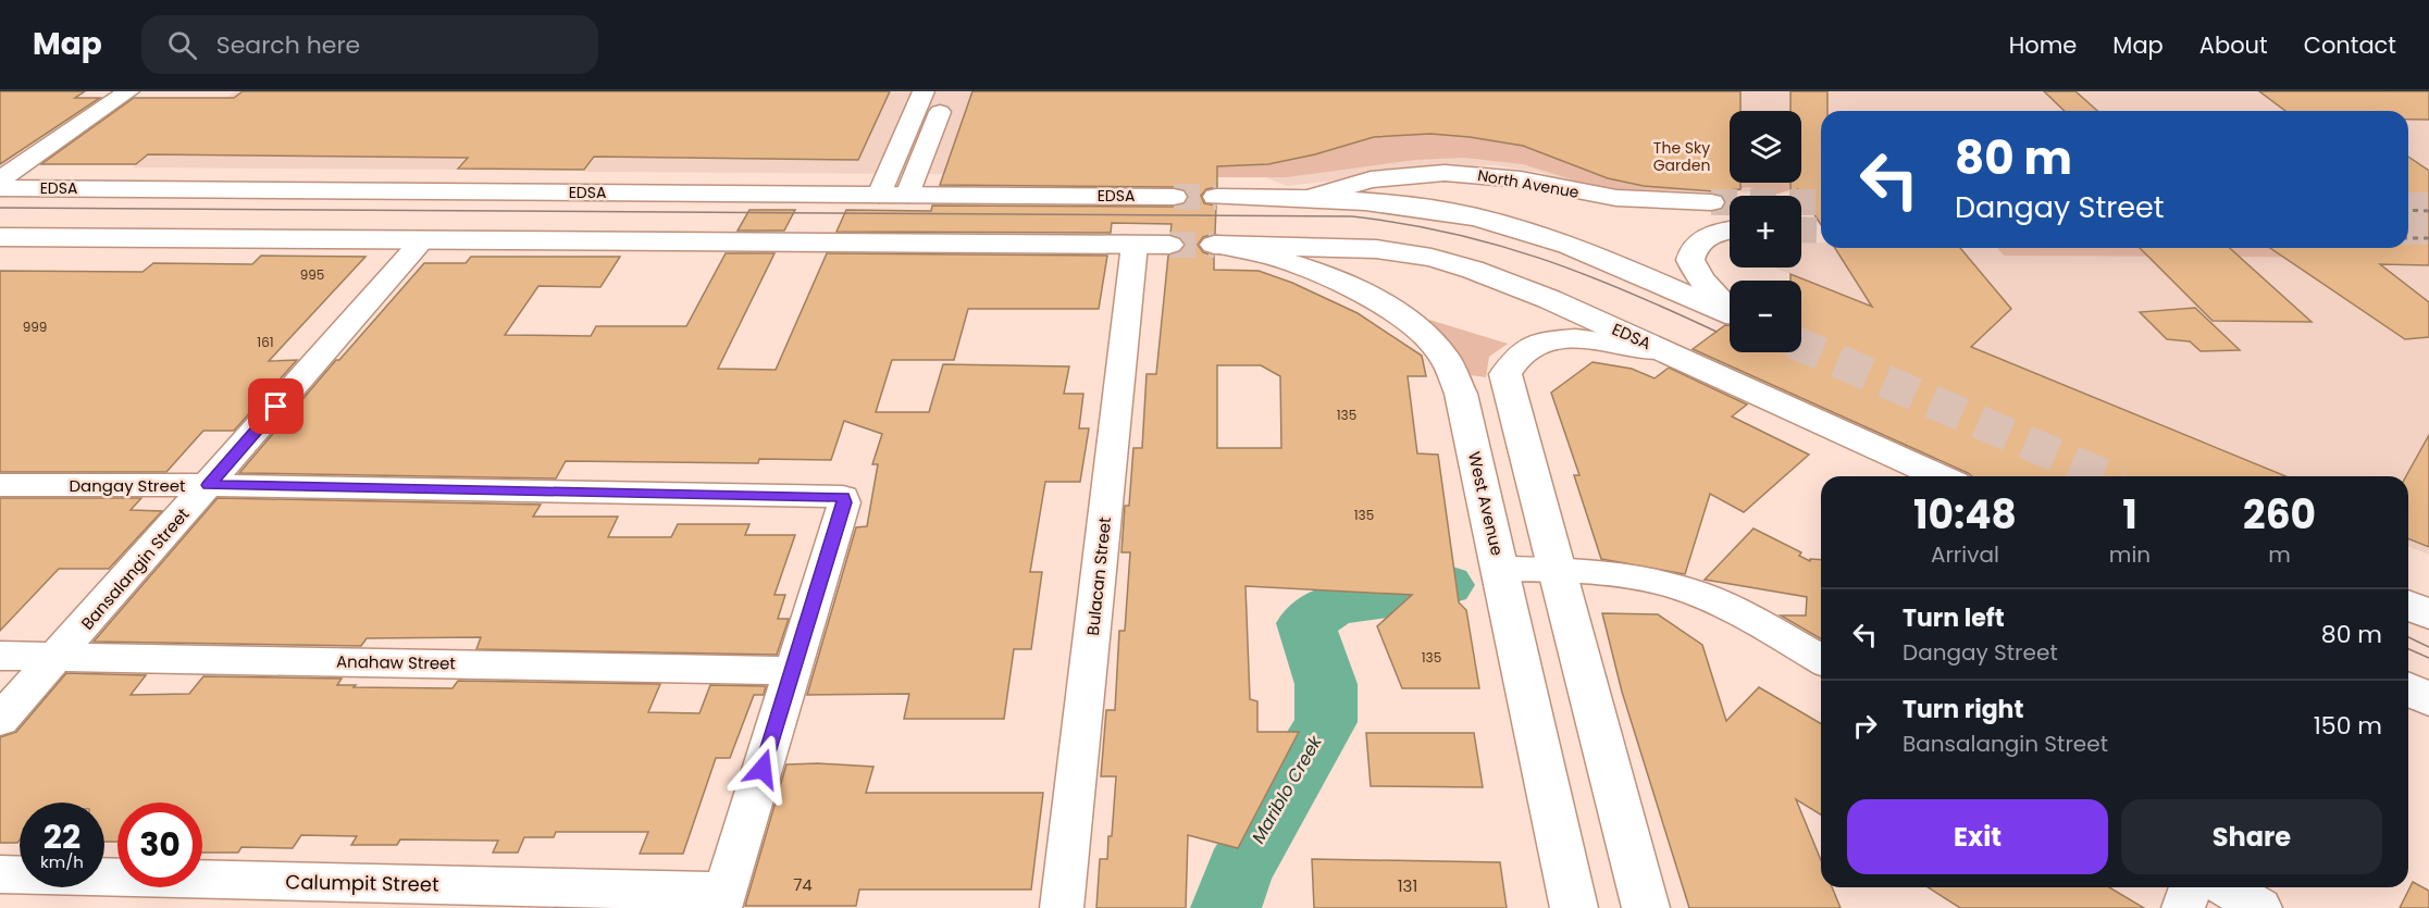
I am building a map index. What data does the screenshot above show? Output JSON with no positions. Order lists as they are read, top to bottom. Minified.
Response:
{"streets":{"main road":["North Avenue","EDSA","West Avenue"],"street":["Dangay Street","Bansalangin Street","Bulacan Street","Anahaw Street","Calumpit Street"]},"crossings":[["EDSA","West Avenue"],["Dangay Street","Bansalangin Street"],["Dangay Street","Anahaw Street"],["Bansalangin Street","Anahaw Street"]],"water":["Mariblo Creek"],"parks":["The Sky Garden"],"house_numbers":["995","999","161","135","135","135","74","131"],"page":{"header":"Map","search":"Search here","nav":["Home","Map","About","Contact"],"map_buttons":["+","−"],"turn":["80 m","Dangay Street"],"eta":["10:48","Arrival","1","min","260","m"],"list":[{"name":"Turn left","note":"Dangay Street","value":"80 m"},{"name":"Turn right","note":"Bansalangin Street","value":"150 m"}],"buttons":["Exit","Share"],"speed":"22 km/h","limit":"30"}}
